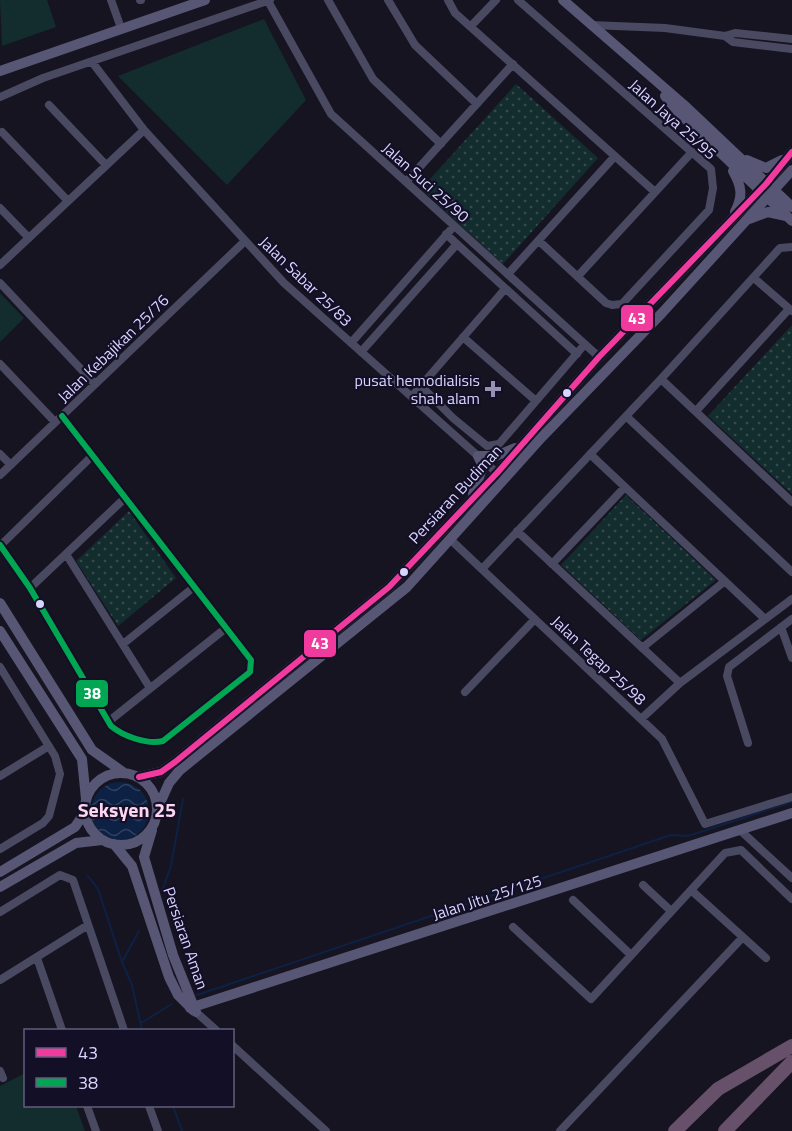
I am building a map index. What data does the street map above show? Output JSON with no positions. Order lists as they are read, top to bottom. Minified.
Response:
{"streets":{"main road":["Persiaran Budiman","Jalan Jitu 25/125","Persiaran Aman"],"street":["Jalan Jaya 25/95","Jalan Suci 25/90","Jalan Sabar 25/83","Jalan Kebajikan 25/76","Jalan Tegap 25/98"]},"crossings":[["Jalan Suci 25/90","Persiaran Budiman"],["Jalan Sabar 25/83","Jalan Kebajikan 25/76"],["Jalan Sabar 25/83","Persiaran Budiman"],["Persiaran Budiman","Jalan Tegap 25/98"],["Persiaran Budiman","Persiaran Aman"],["Jalan Jitu 25/125","Persiaran Aman"]],"districts":["Seksyen 25"],"places":{"health":["pusat hemodialisis shah alam"]},"lines":["transit line 43","transit line 38"],"legend":["43","38"]}
